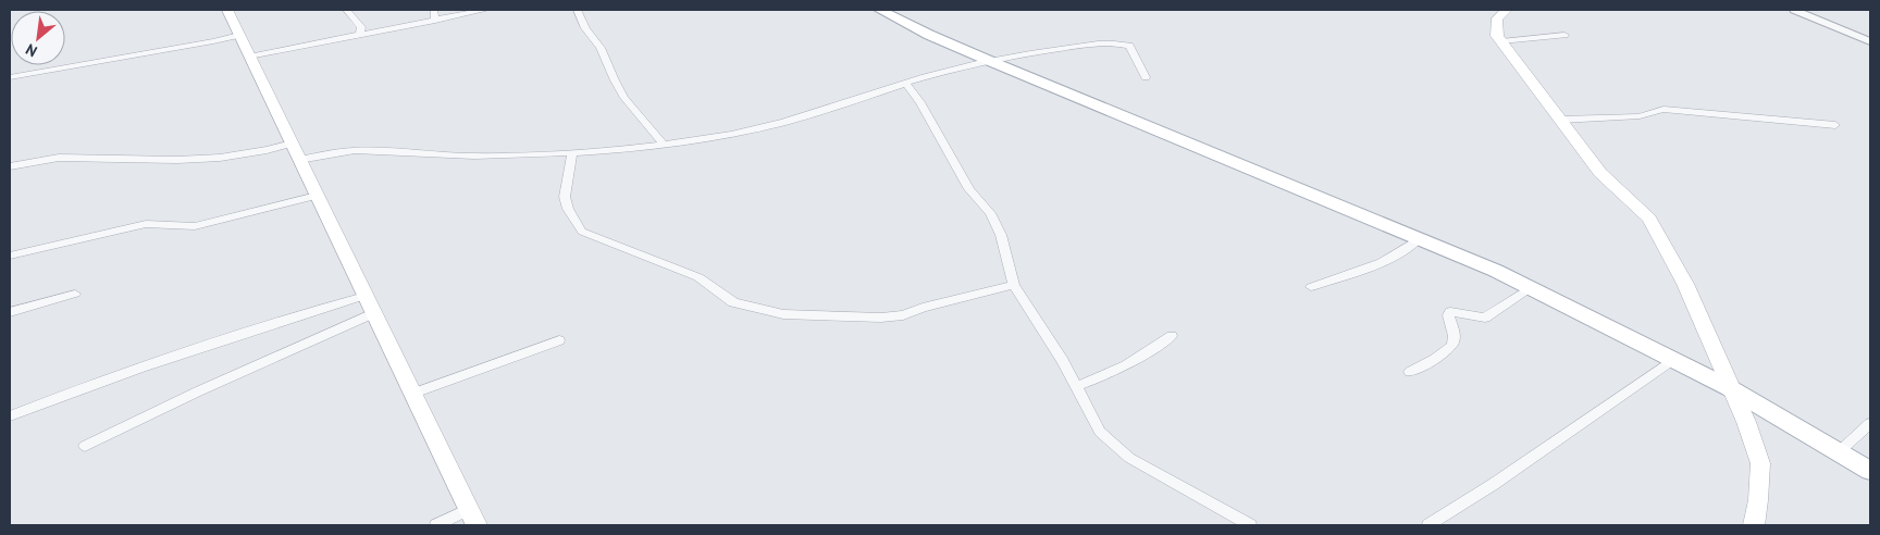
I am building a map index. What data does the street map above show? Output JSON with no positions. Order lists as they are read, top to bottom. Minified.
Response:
{"north":"bottom left"}
